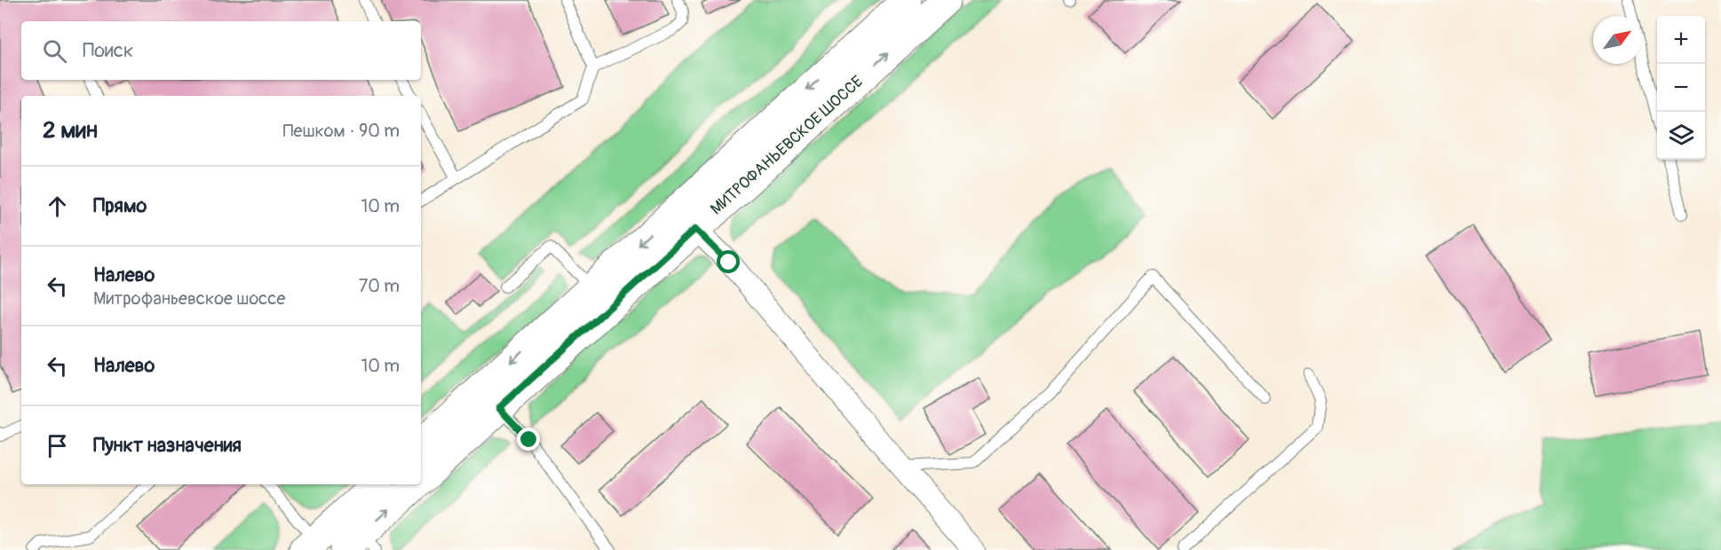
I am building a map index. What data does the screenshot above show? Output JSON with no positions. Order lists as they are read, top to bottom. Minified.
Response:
{"streets":{"main road":["МИТРОФАНЬЕВСКОЕ ШОССЕ"]},"north":"top right","page":{"map_buttons":["+","−"],"search":"Поиск","heading":["2 мин","Пешком · 90 m"],"list":[["Прямо","10 m"],["Налево","Митрофаньевское шоссе","70 m"],["Налево","10 m"],"Пункт назначения"]}}
